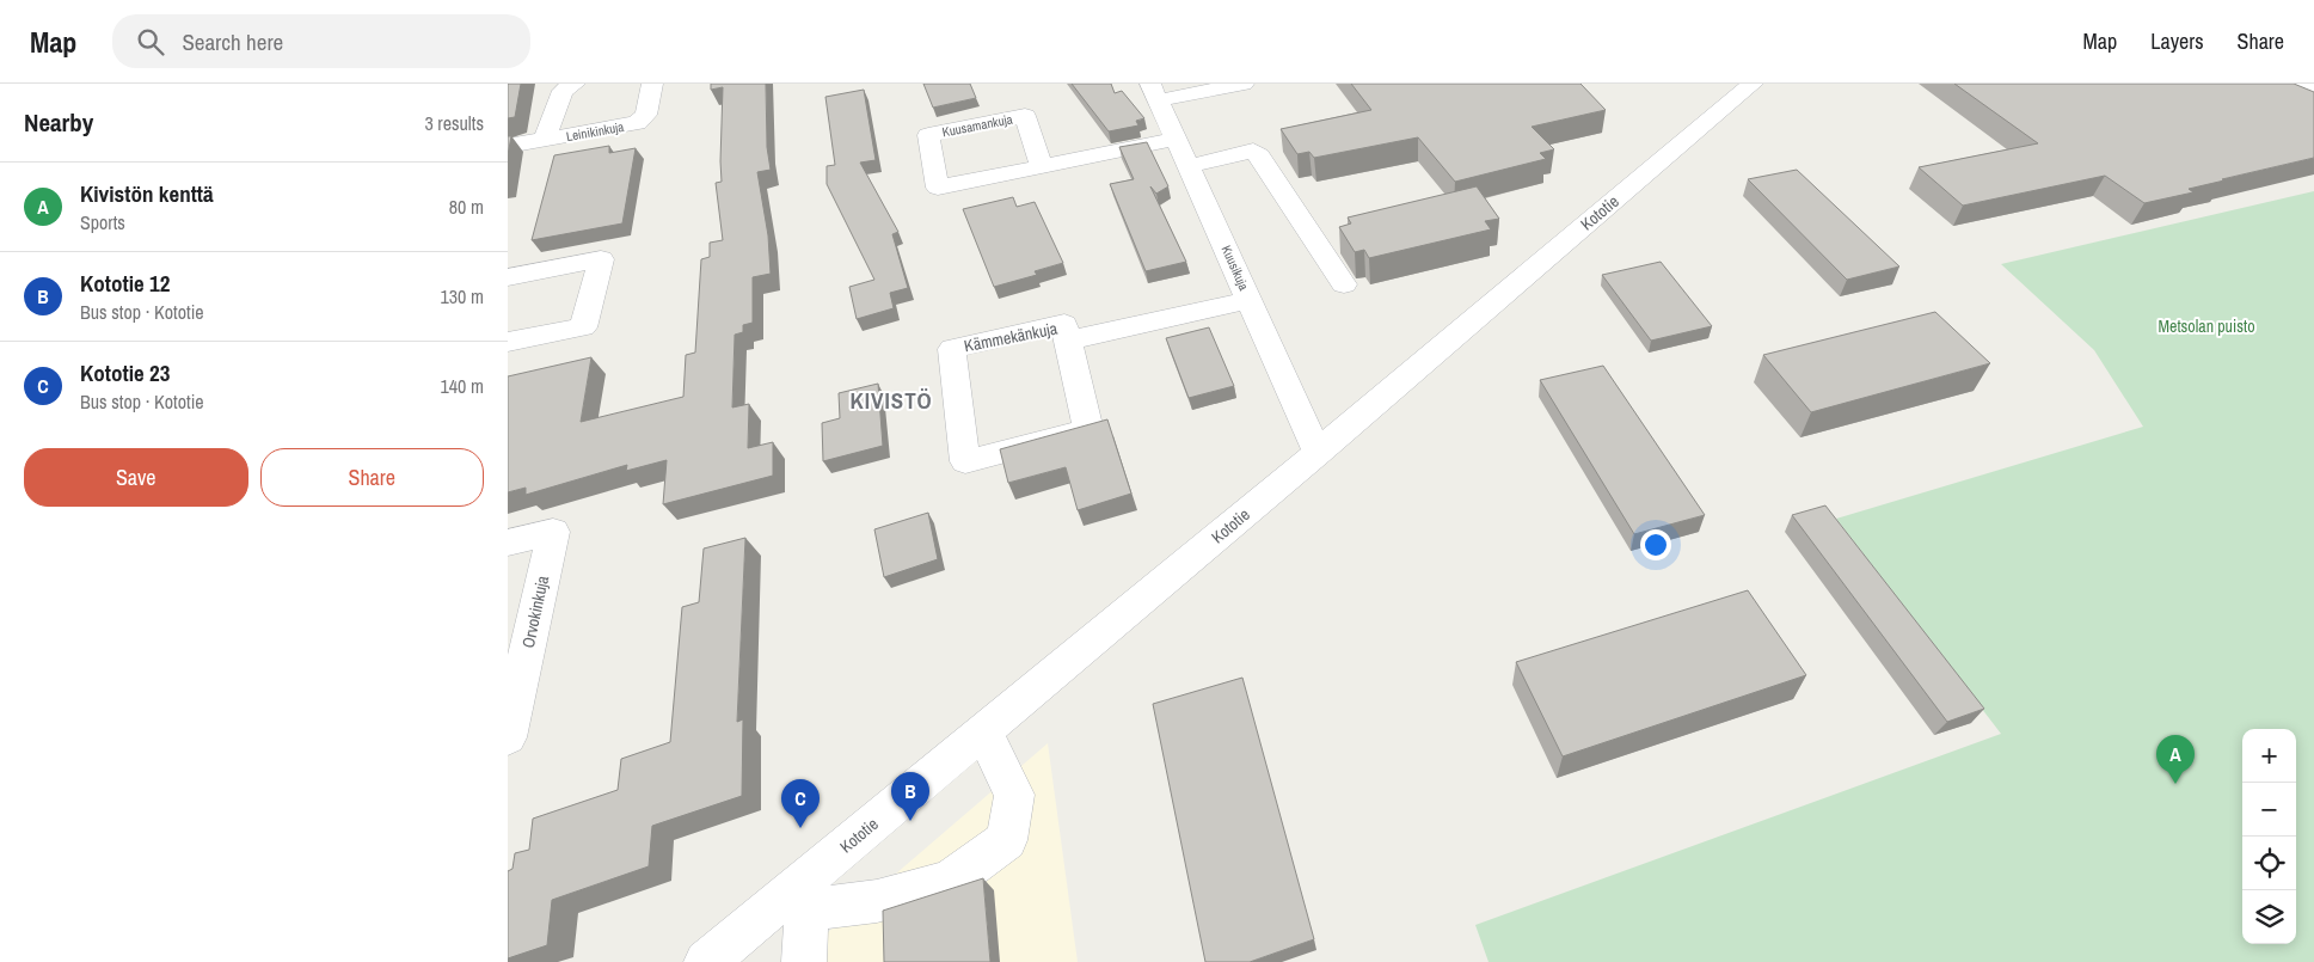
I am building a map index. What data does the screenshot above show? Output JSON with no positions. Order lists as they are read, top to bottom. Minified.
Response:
{"streets":{"street":["Kuusamankuja","Leinikinkuja","Kototie","Kuusikuja","Kämmekänkuja","Orvokinkuja"]},"crossings":[["Kuusamankuja","Kuusikuja"],["Kototie","Kuusikuja"],["Kuusikuja","Kämmekänkuja"]],"districts":["KIVISTÖ"],"parks":["Metsolan puisto"],"page":{"header":"Map","search":"Search here","nav":["Map","Layers","Share"],"heading":["Nearby","3 results"],"list":[{"mark":"A","name":"Kivistön kenttä","note":"Sports","value":"80 m"},{"mark":"B","name":"Kototie 12","note":"Bus stop · Kototie","value":"130 m"},{"mark":"C","name":"Kototie 23","note":"Bus stop · Kototie","value":"140 m"}],"buttons":["Save","Share"],"map_buttons":["+","−"],"pins":["A","B","C"]}}
